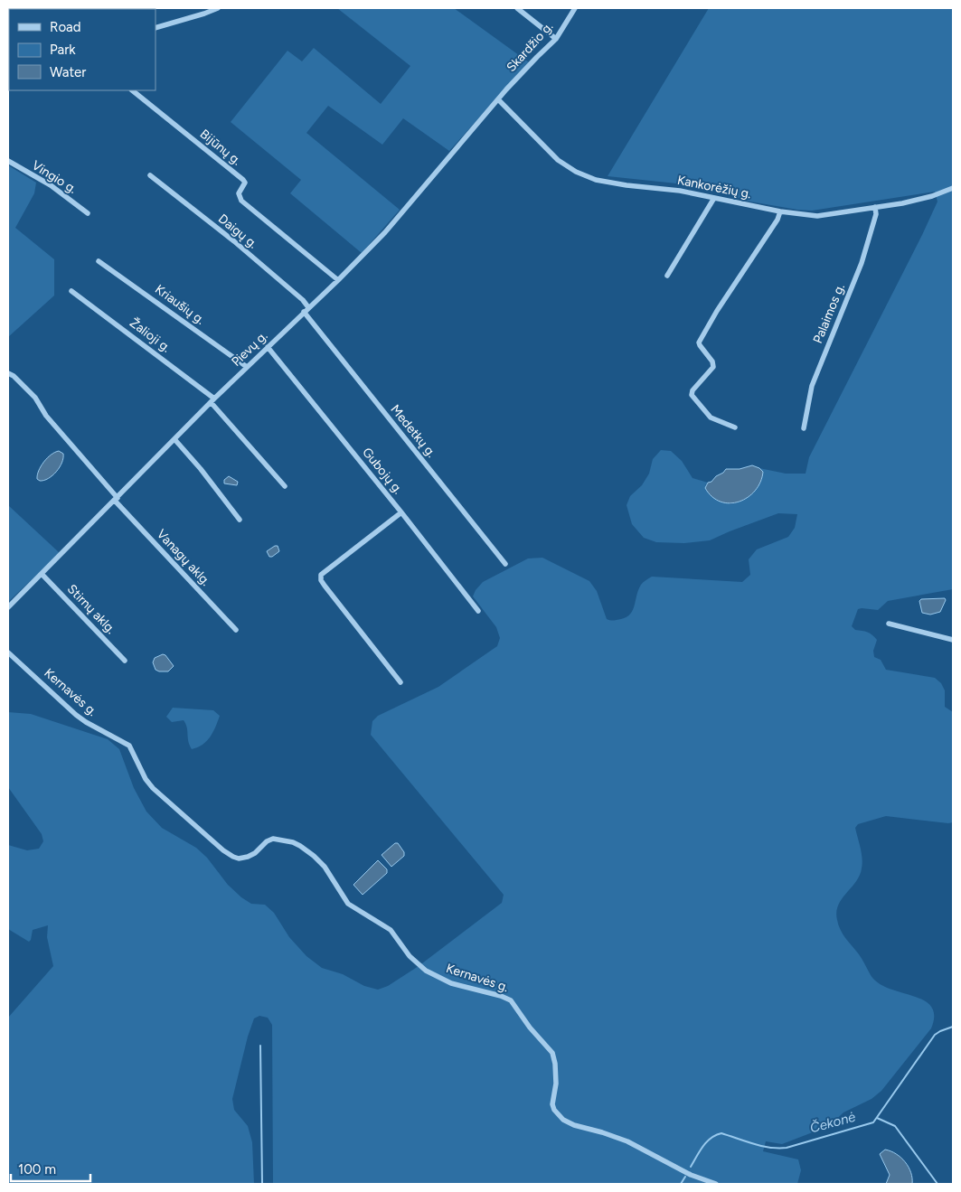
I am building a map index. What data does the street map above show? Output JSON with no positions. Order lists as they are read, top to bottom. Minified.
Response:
{"streets":{"street":["Skardžio g.","Bijūnų g.","Vingio g.","Kankorėžių g.","Daigų g.","Kriaušių g.","Palaimos g.","Žalioji g.","Pievų g.","Medetkų g.","Gubojų g.","Vanagų aklg.","Stirnų aklg.","Kernavės g."]},"crossings":[["Skardžio g.","Kankorėžių g."],["Skardžio g.","Pievų g."],["Bijūnų g.","Pievų g."],["Kankorėžių g.","Palaimos g."],["Kankorėžių g.","Pievų g."],["Daigų g.","Pievų g."],["Kriaušių g.","Pievų g."],["Žalioji g.","Pievų g."],["Pievų g.","Medetkų g."],["Pievų g.","Gubojų g."],["Pievų g.","Vanagų aklg."],["Pievų g.","Stirnų aklg."]],"water":["Čekonė"],"legend":["Road","Park","Water"],"scale_bar":"100 m"}
